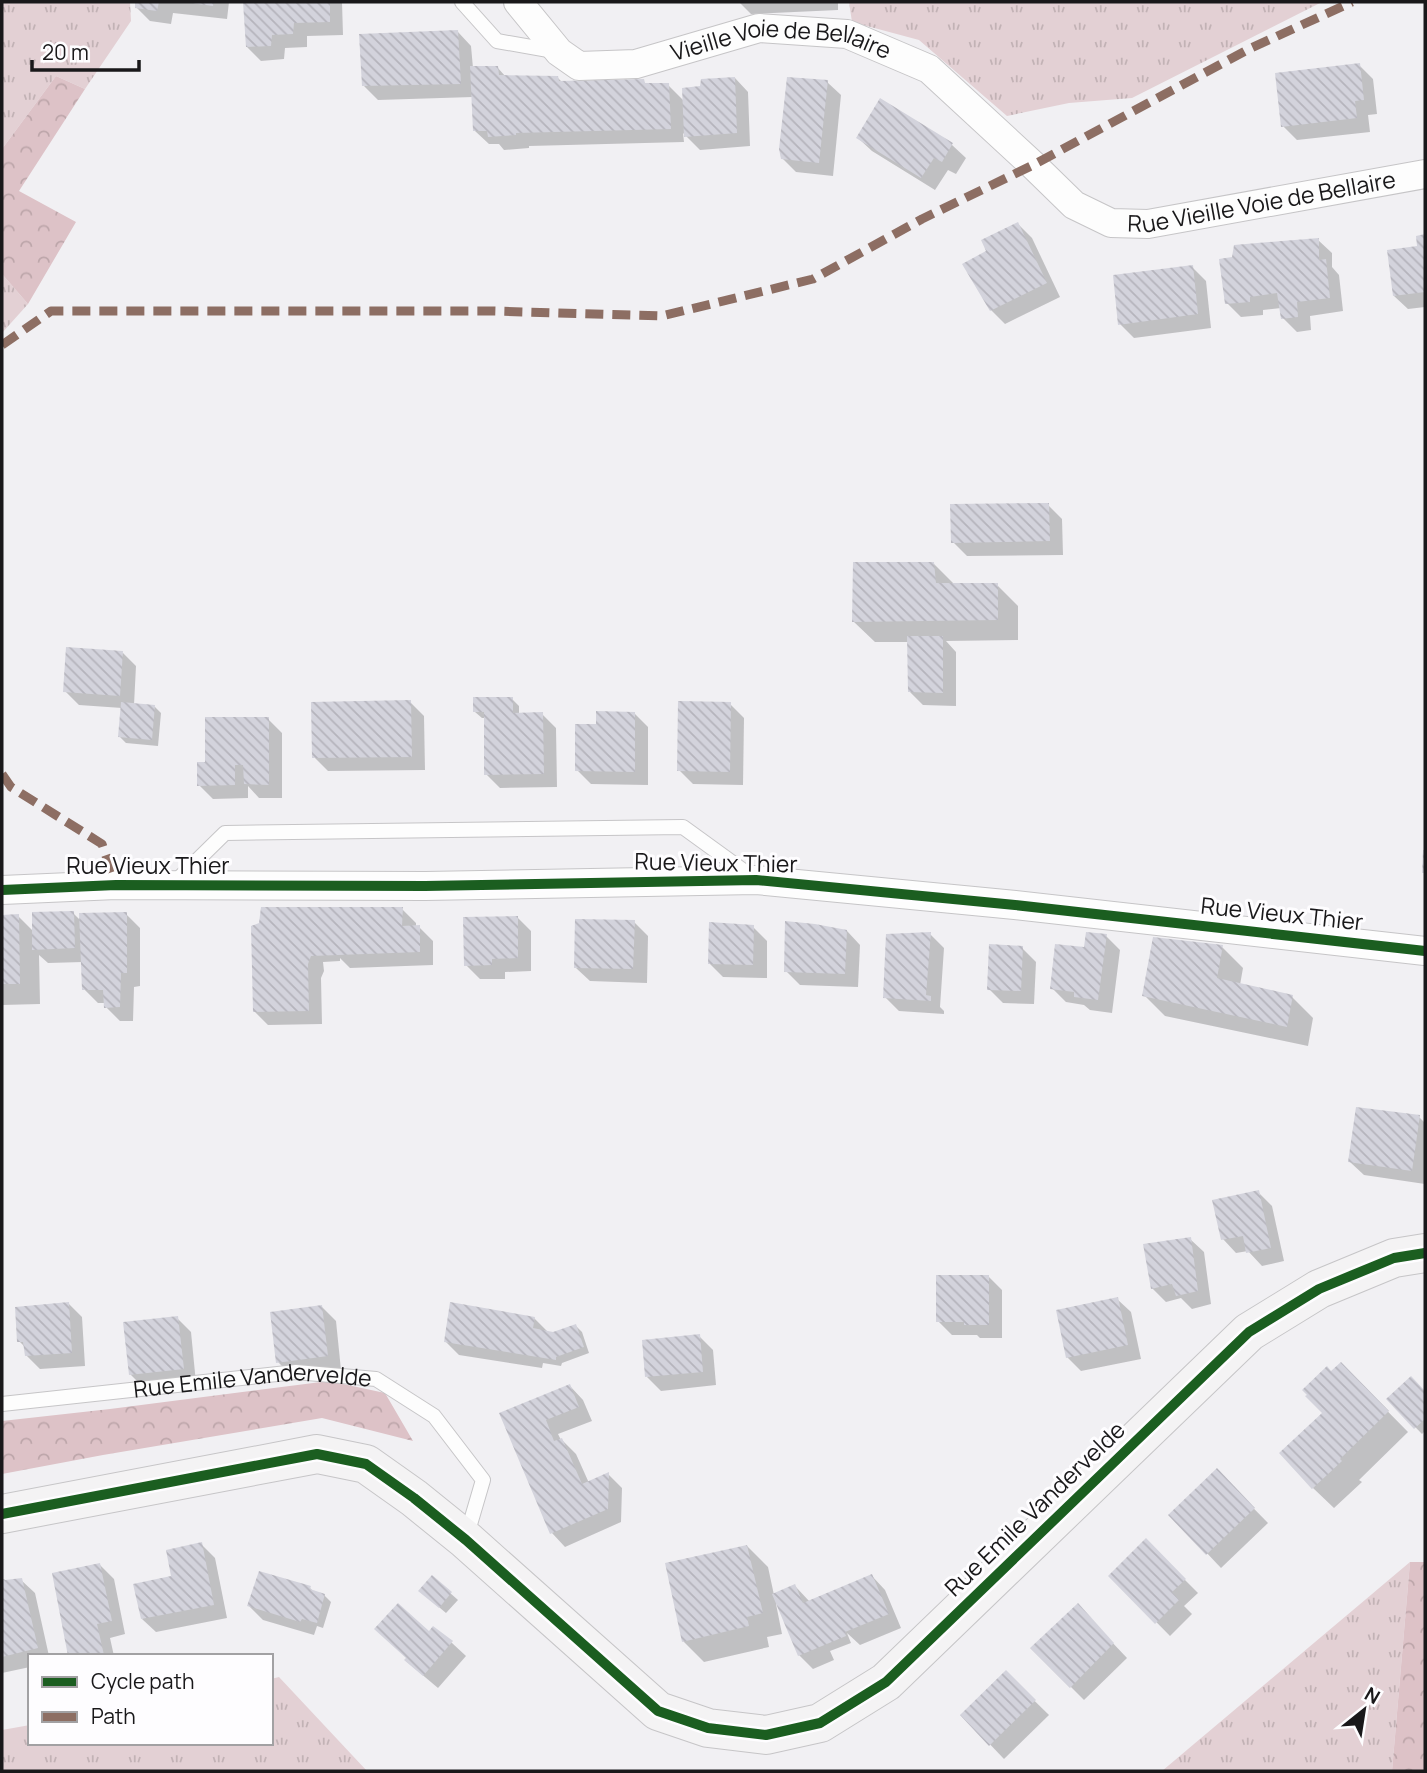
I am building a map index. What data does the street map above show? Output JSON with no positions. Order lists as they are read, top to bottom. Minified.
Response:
{"streets":{"street":["Vieille Voie de Bellaire","Rue Vieille Voie de Bellaire","Rue Vieux Thier","Rue Emile Vandervelde"]},"crossings":[["Vieille Voie de Bellaire","Rue Vieille Voie de Bellaire"]],"legend":["Cycle path","Path"],"scale_bar":"20 m","north":"top right"}
